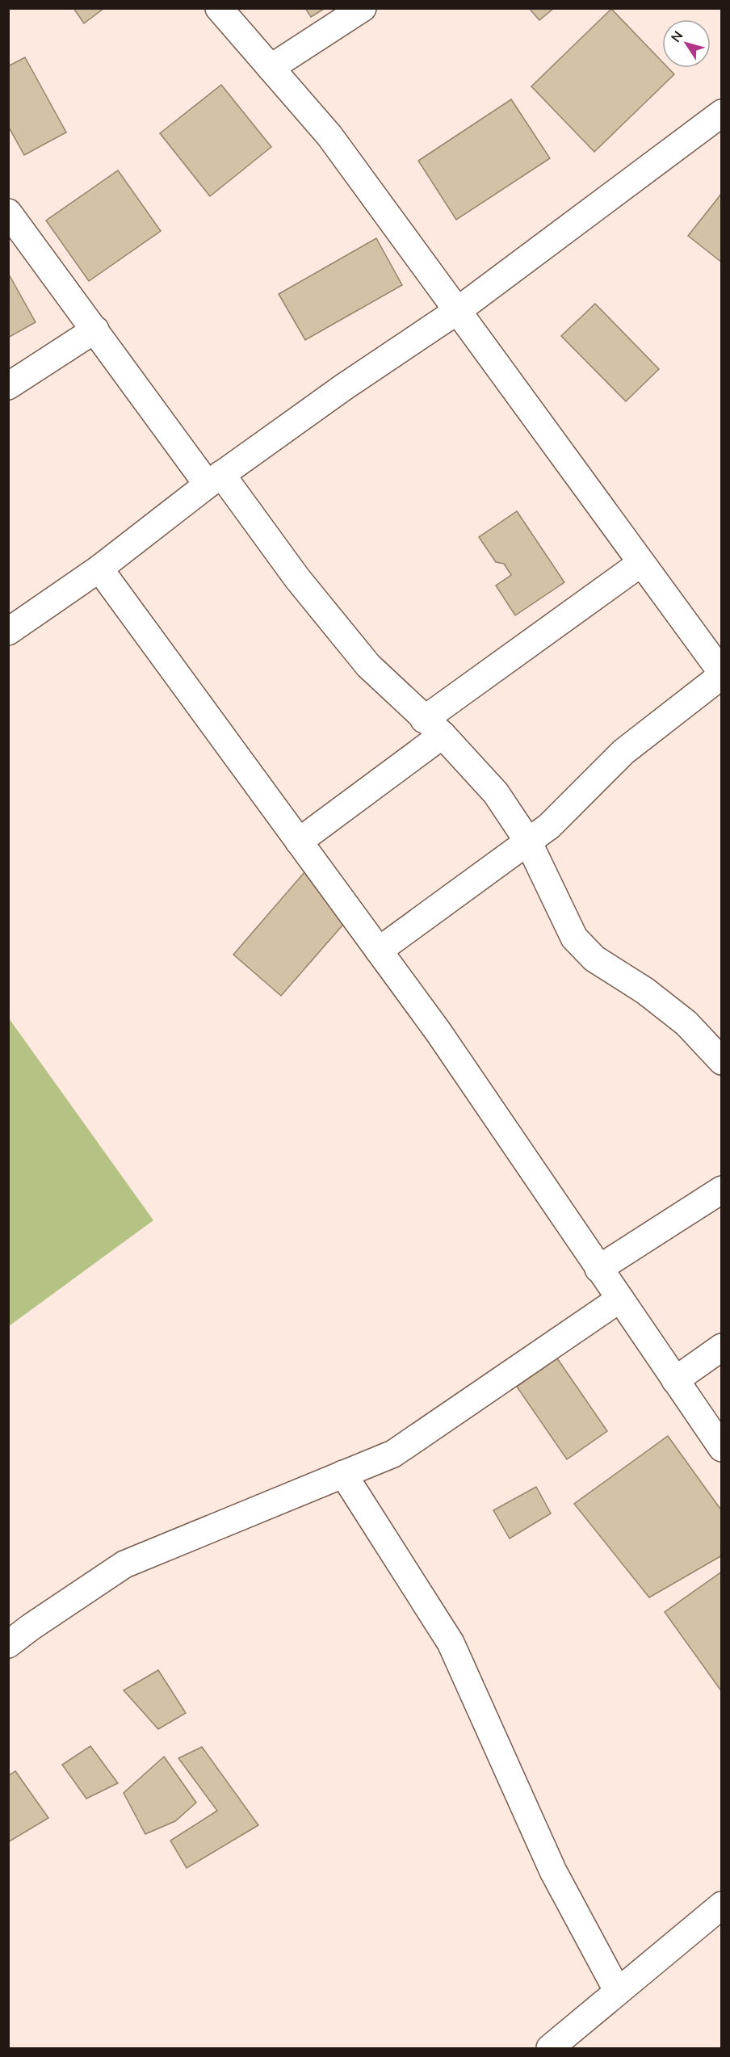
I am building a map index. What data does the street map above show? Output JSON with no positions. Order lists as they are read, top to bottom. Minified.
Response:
{"north":"top left"}
